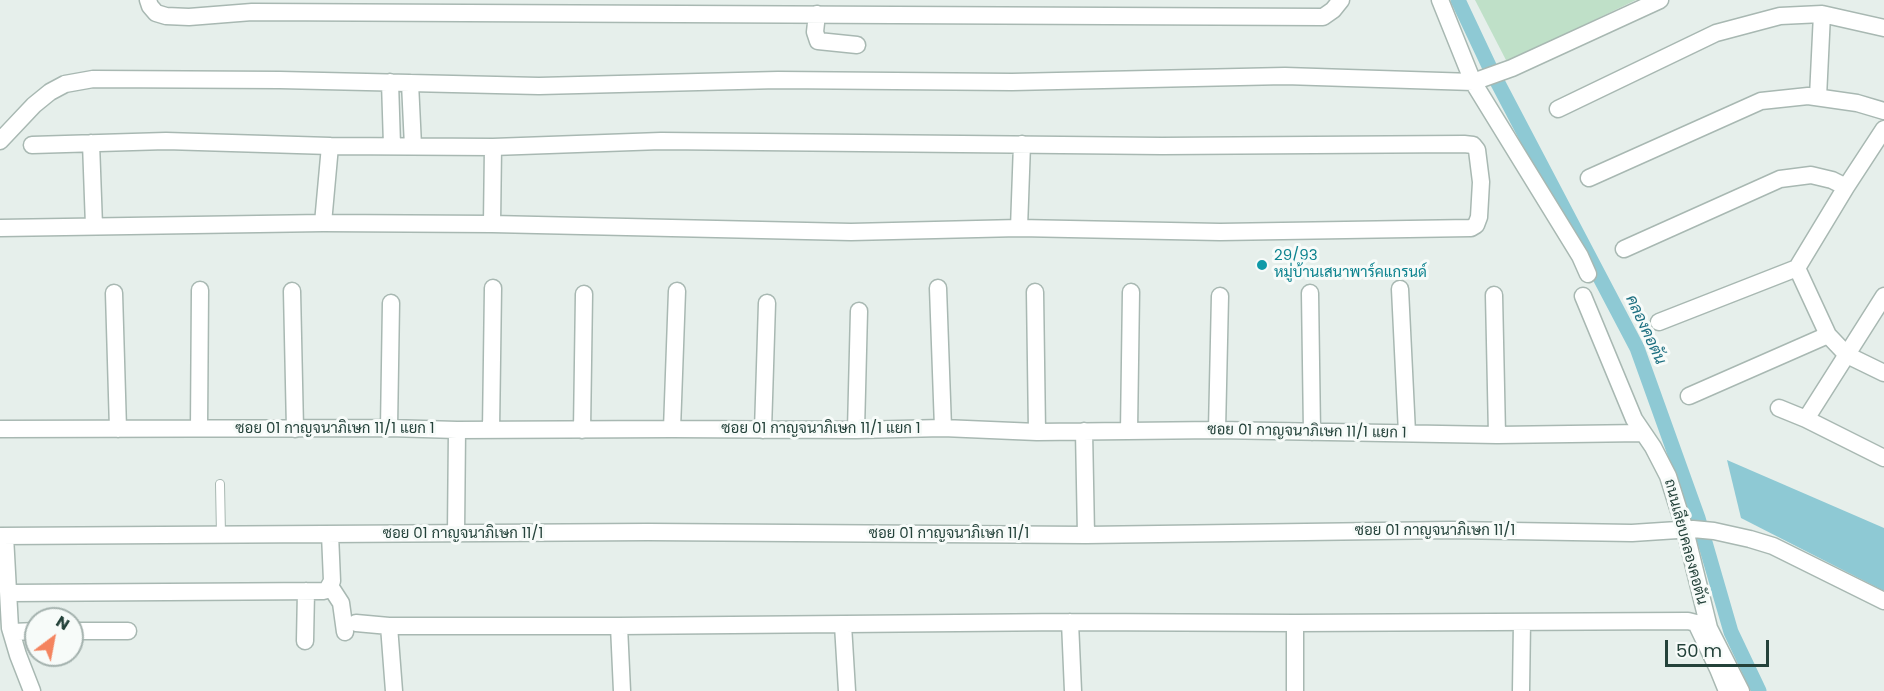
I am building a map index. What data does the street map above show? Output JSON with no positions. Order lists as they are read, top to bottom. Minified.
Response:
{"streets":{"street":["ซอย 01 กาญจนาภิเษก 11/1 แยก 1","ซอย 01 กาญจนาภิเษก 11/1","ถนนเลียบคลองคอตัน"]},"crossings":[["ซอย 01 กาญจนาภิเษก 11/1 แยก 1","ถนนเลียบคลองคอตัน"],["ซอย 01 กาญจนาภิเษก 11/1","ถนนเลียบคลองคอตัน"]],"water":["คลองคอตัน"],"places":["29/93 หมู่บ้านเสนาพาร์คแกรนด์"],"scale_bar":"50 m","north":"top right"}
